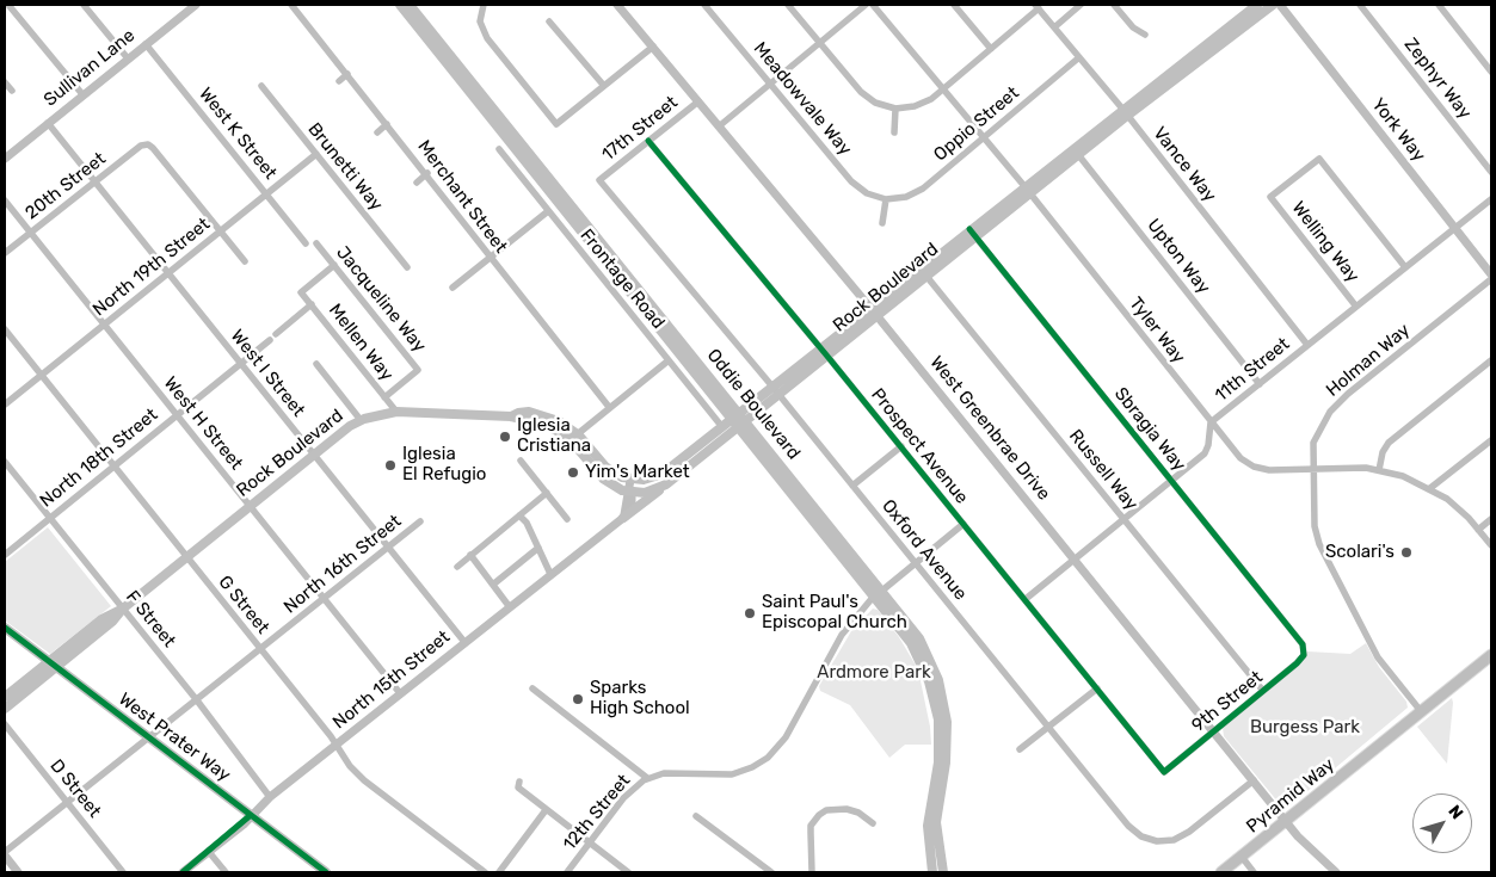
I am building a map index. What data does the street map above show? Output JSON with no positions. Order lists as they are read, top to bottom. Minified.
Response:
{"streets":{"main road":["Rock Boulevard","Oddie Boulevard","West Prater Way","Pyramid Way"],"street":["Sullivan Lane","Zephyr Way","Meadowvale Way","Oppio Street","17th Street","York Way","West K Street","Vance Way","Brunetti Way","20th Street","Merchant Street","Welling Way","Upton Way","North 19th Street","Frontage Road","Jacqueline Way","Tyler Way","Mellen Way","Holman Way","11th Street","West I Street","West H Street","West Greenbrae Drive","Sbragia Way","Prospect Avenue","North 18th Street","Russell Way","Oxford Avenue","North 16th Street","G Street","F Street","North 15th Street","9th Street","D Street","12th Street"]},"crossings":[["Sullivan Lane","West K Street"],["Sullivan Lane","West I Street"],["Meadowvale Way","Oppio Street"],["Oppio Street","Vance Way"],["Oppio Street","Tyler Way"],["17th Street","West Greenbrae Drive"],["17th Street","Prospect Avenue"],["17th Street","Oxford Avenue"],["York Way","Holman Way"],["York Way","11th Street"],["West K Street","North 19th Street"],["Vance Way","Rock Boulevard"],["Vance Way","11th Street"],["Brunetti Way","North 19th Street"],["20th Street","North 19th Street"],["20th Street","West I Street"],["20th Street","West H Street"],["Welling Way","11th Street"],["Upton Way","Rock Boulevard"],["Upton Way","11th Street"],["North 19th Street","West I Street"],["North 19th Street","West H Street"],["North 19th Street","G Street"],["Frontage Road","Rock Boulevard"],["Rock Boulevard","Tyler Way"],["Rock Boulevard","Mellen Way"],["Rock Boulevard","West I Street"],["Rock Boulevard","Oddie Boulevard"],["Rock Boulevard","West H Street"],["Rock Boulevard","West Greenbrae Drive"],["Rock Boulevard","Sbragia Way"],["Rock Boulevard","Prospect Avenue"],["Rock Boulevard","Russell Way"],["Rock Boulevard","Oxford Avenue"],["Rock Boulevard","G Street"],["Rock Boulevard","F Street"],["Rock Boulevard","West Prater Way"],["Jacqueline Way","Mellen Way"],["Tyler Way","Holman Way"],["Tyler Way","11th Street"],["Holman Way","Pyramid Way"],["11th Street","West Greenbrae Drive"],["11th Street","Sbragia Way"],["11th Street","Prospect Avenue"],["11th Street","Russell Way"],["West I Street","North 18th Street"],["West I Street","North 16th Street"],["West I Street","North 15th Street"],["Oddie Boulevard","12th Street"],["West H Street","North 18th Street"],["West H Street","North 16th Street"],["West H Street","North 15th Street"],["West Greenbrae Drive","Oxford Avenue"],["West Greenbrae Drive","9th Street"],["West Greenbrae Drive","Pyramid Way"],["Sbragia Way","9th Street"],["Prospect Avenue","9th Street"],["Prospect Avenue","12th Street"],["North 18th Street","G Street"],["North 18th Street","F Street"],["Russell Way","9th Street"],["Oxford Avenue","12th Street"],["North 16th Street","G Street"],["North 16th Street","F Street"],["North 16th Street","West Prater Way"],["North 16th Street","D Street"],["G Street","North 15th Street"],["F Street","North 15th Street"],["North 15th Street","West Prater Way"]],"parks":["Ardmore Park","Burgess Park"],"places":["Iglesia Cristiana","Iglesia El Refugio","Yim's Market","Scolari's","Saint Paul's Episcopal Church","Sparks High School"],"north":"top right"}
